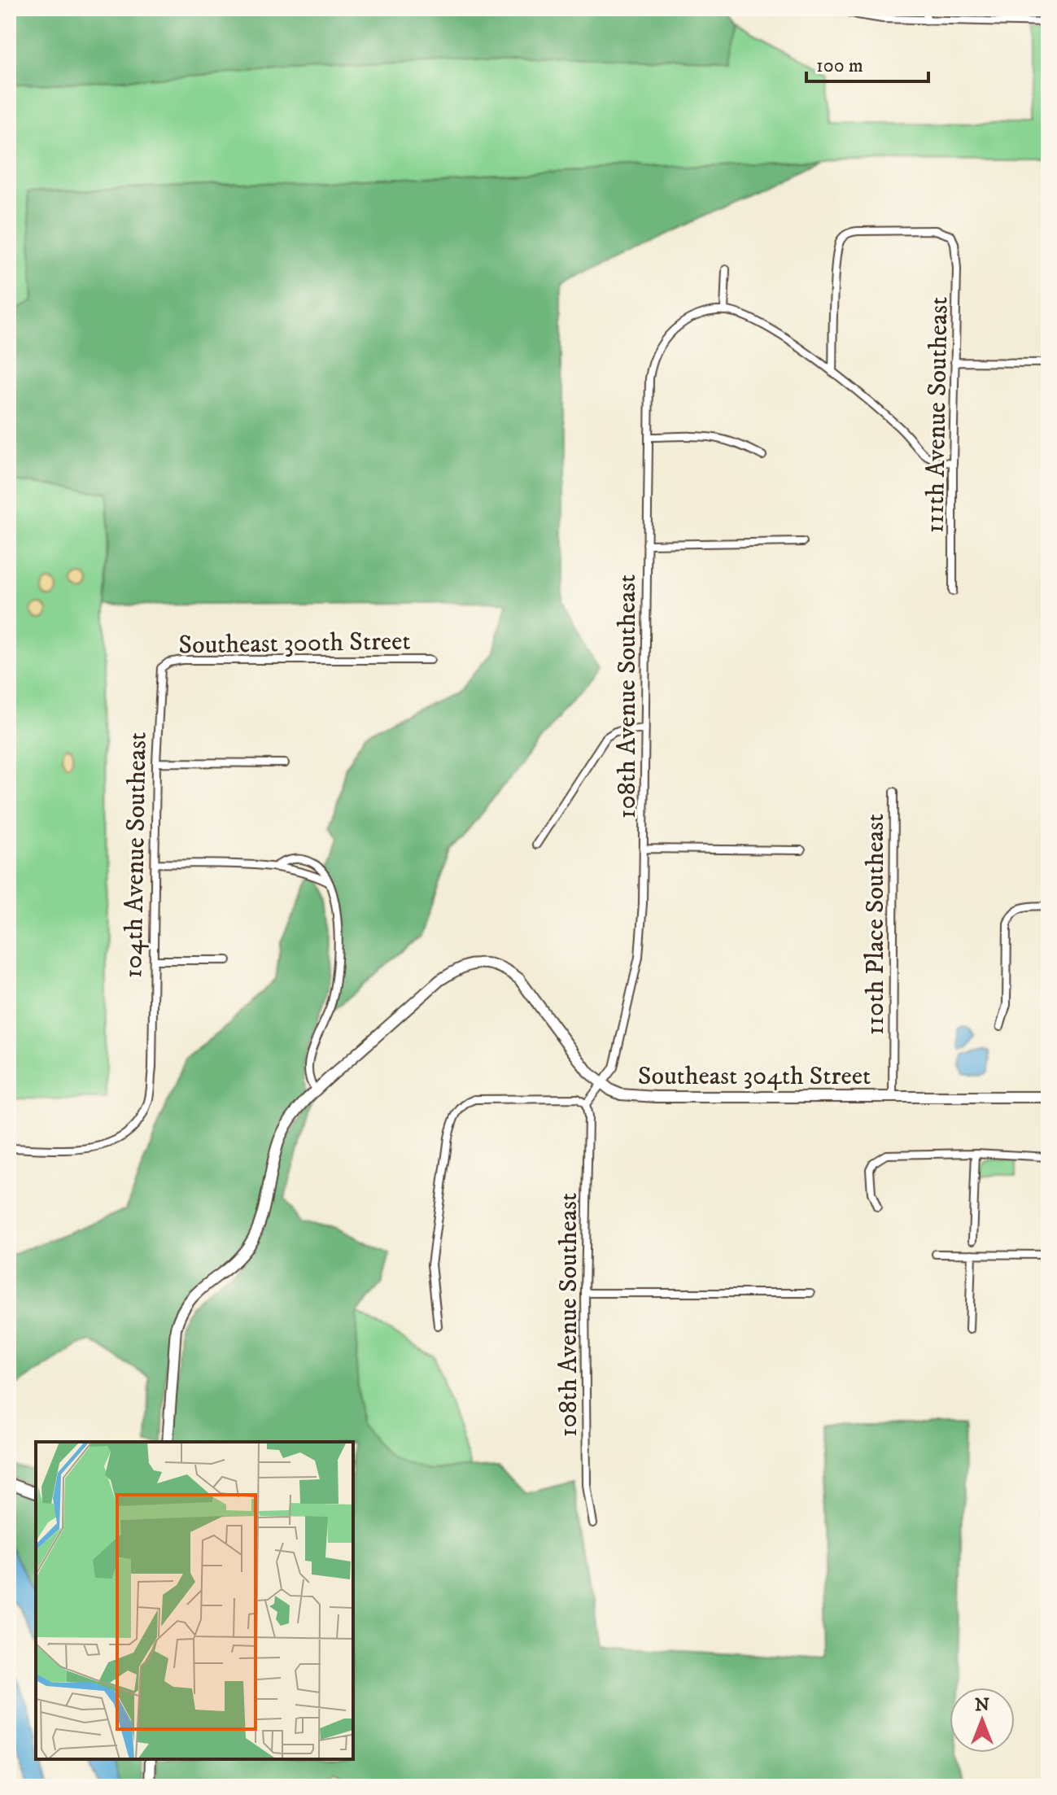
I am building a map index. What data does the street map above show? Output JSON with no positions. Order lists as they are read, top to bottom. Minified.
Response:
{"streets":{"street":["111th Avenue Southeast","Southeast 300th Street","108th Avenue Southeast","104th Avenue Southeast","110th Place Southeast","Southeast 304th Street"]},"crossings":[["Southeast 300th Street","104th Avenue Southeast"],["108th Avenue Southeast","Southeast 304th Street"],["110th Place Southeast","Southeast 304th Street"]],"scale_bar":"100 m","north":"top"}
